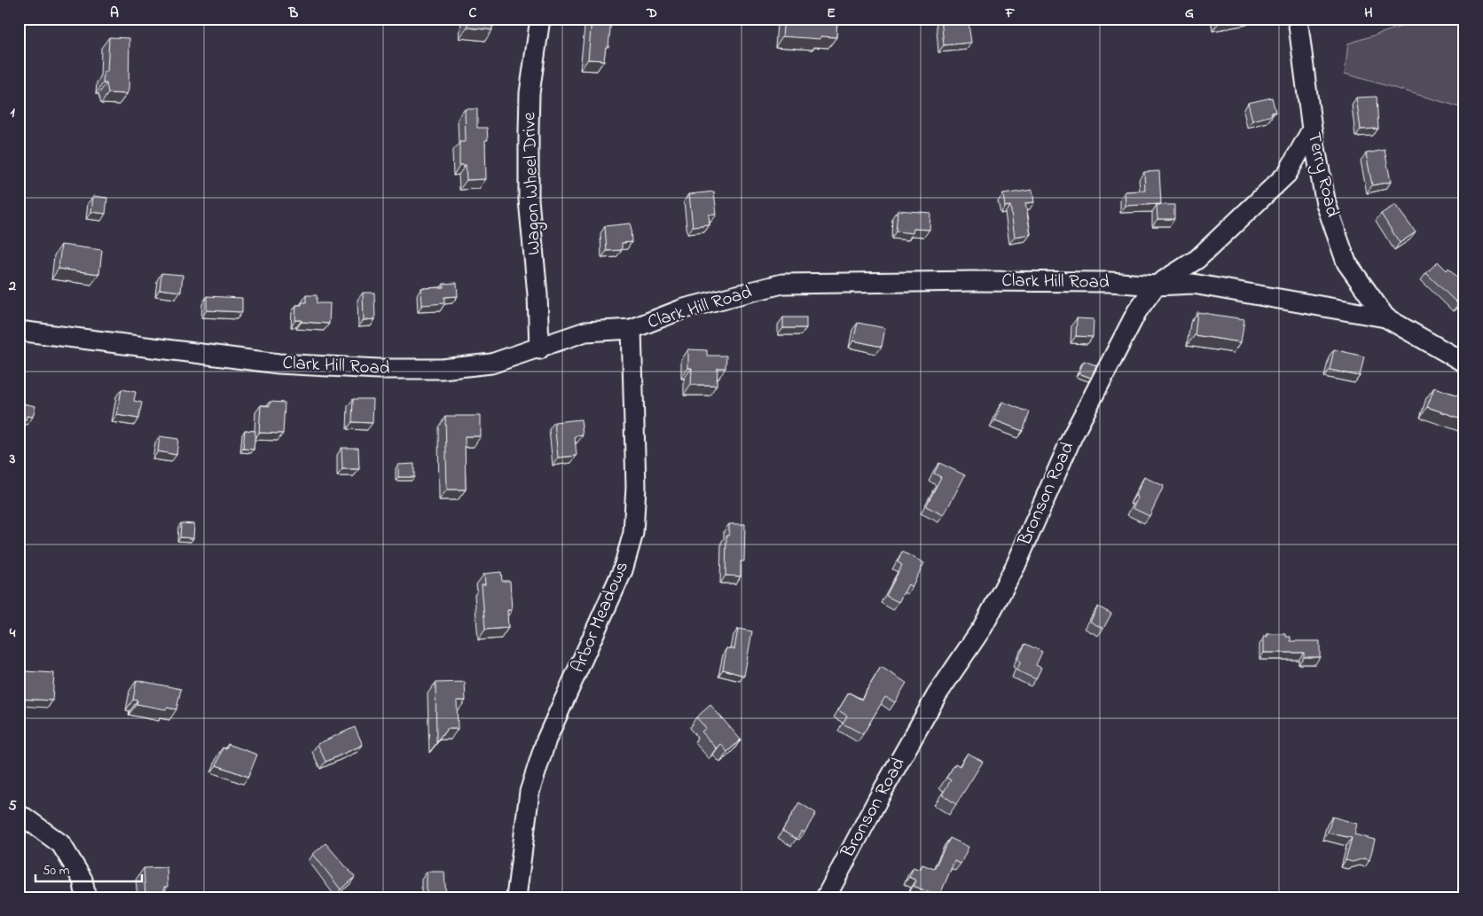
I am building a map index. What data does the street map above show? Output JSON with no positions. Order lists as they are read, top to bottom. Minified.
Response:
{"streets":{"street":["Terry Road","Wagon Wheel Drive","Clark Hill Road","Bronson Road","Arbor Meadows"]},"crossings":[["Terry Road","Clark Hill Road"],["Terry Road","Bronson Road"],["Wagon Wheel Drive","Clark Hill Road"],["Clark Hill Road","Bronson Road"],["Clark Hill Road","Arbor Meadows"]],"scale_bar":"50 m","grid":{"columns":["A","B","C","D","E","F","G","H"],"rows":["1","2","3","4","5"]}}
